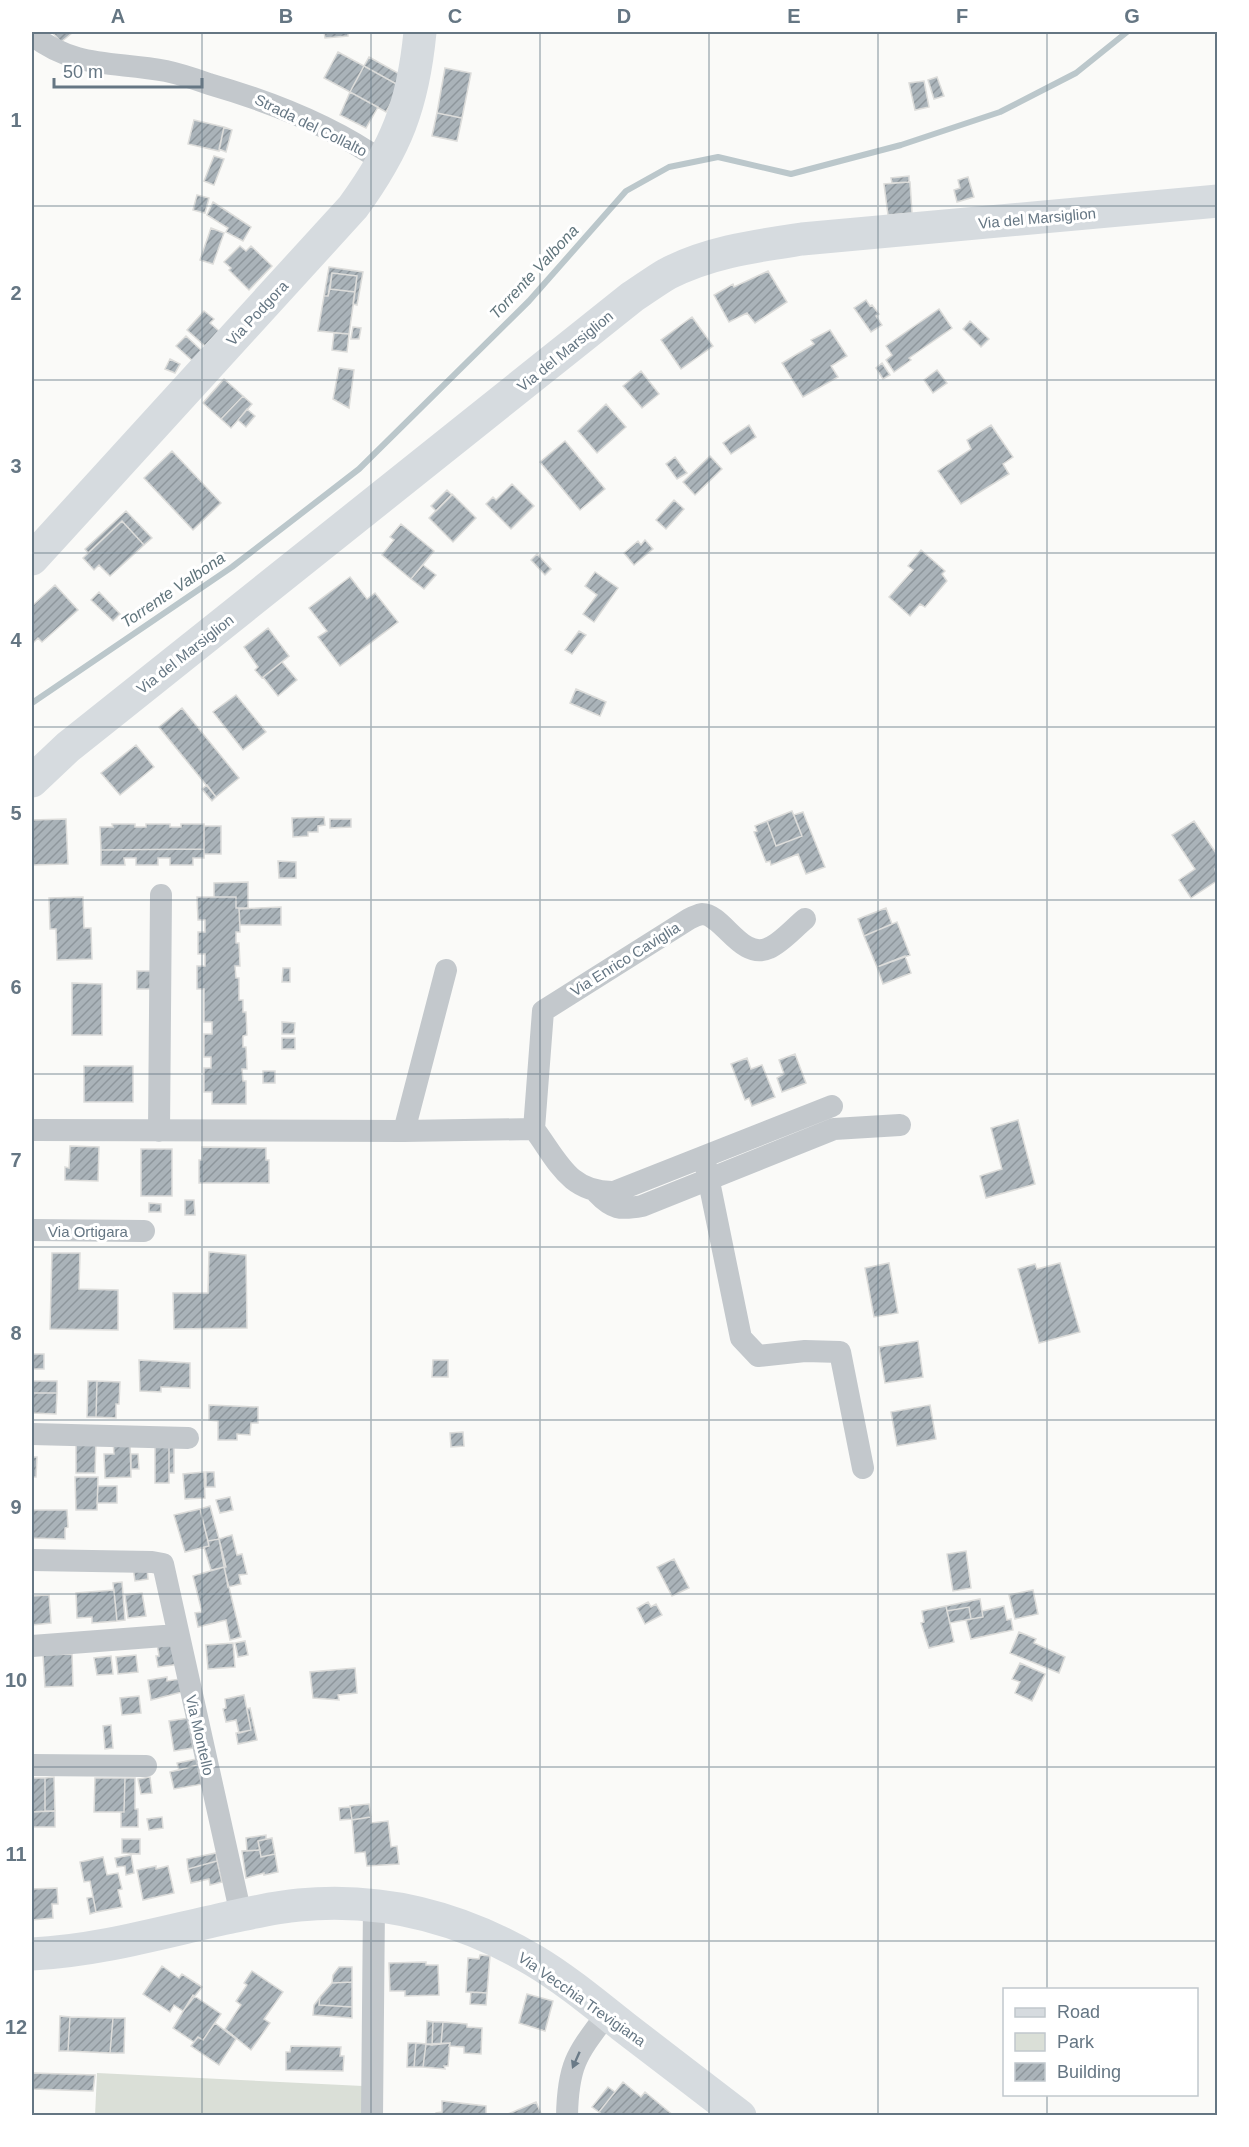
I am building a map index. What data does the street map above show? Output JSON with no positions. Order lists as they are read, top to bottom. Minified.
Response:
{"streets":{"street":["Strada del Collalto","Via del Marsiglion","Via Podgora","Via Enrico Caviglia","Via Ortigara","Via Montello","Via Vecchia Trevigiana"]},"crossings":[["Strada del Collalto","Via Podgora"],["Via Montello","Via Vecchia Trevigiana"]],"water":["Torrente Valbona"],"legend":["Road","Park","Building"],"scale_bar":"50 m","grid":{"columns":["A","B","C","D","E","F","G"],"rows":["1","2","3","4","5","6","7","8","9","10","11","12"]}}
